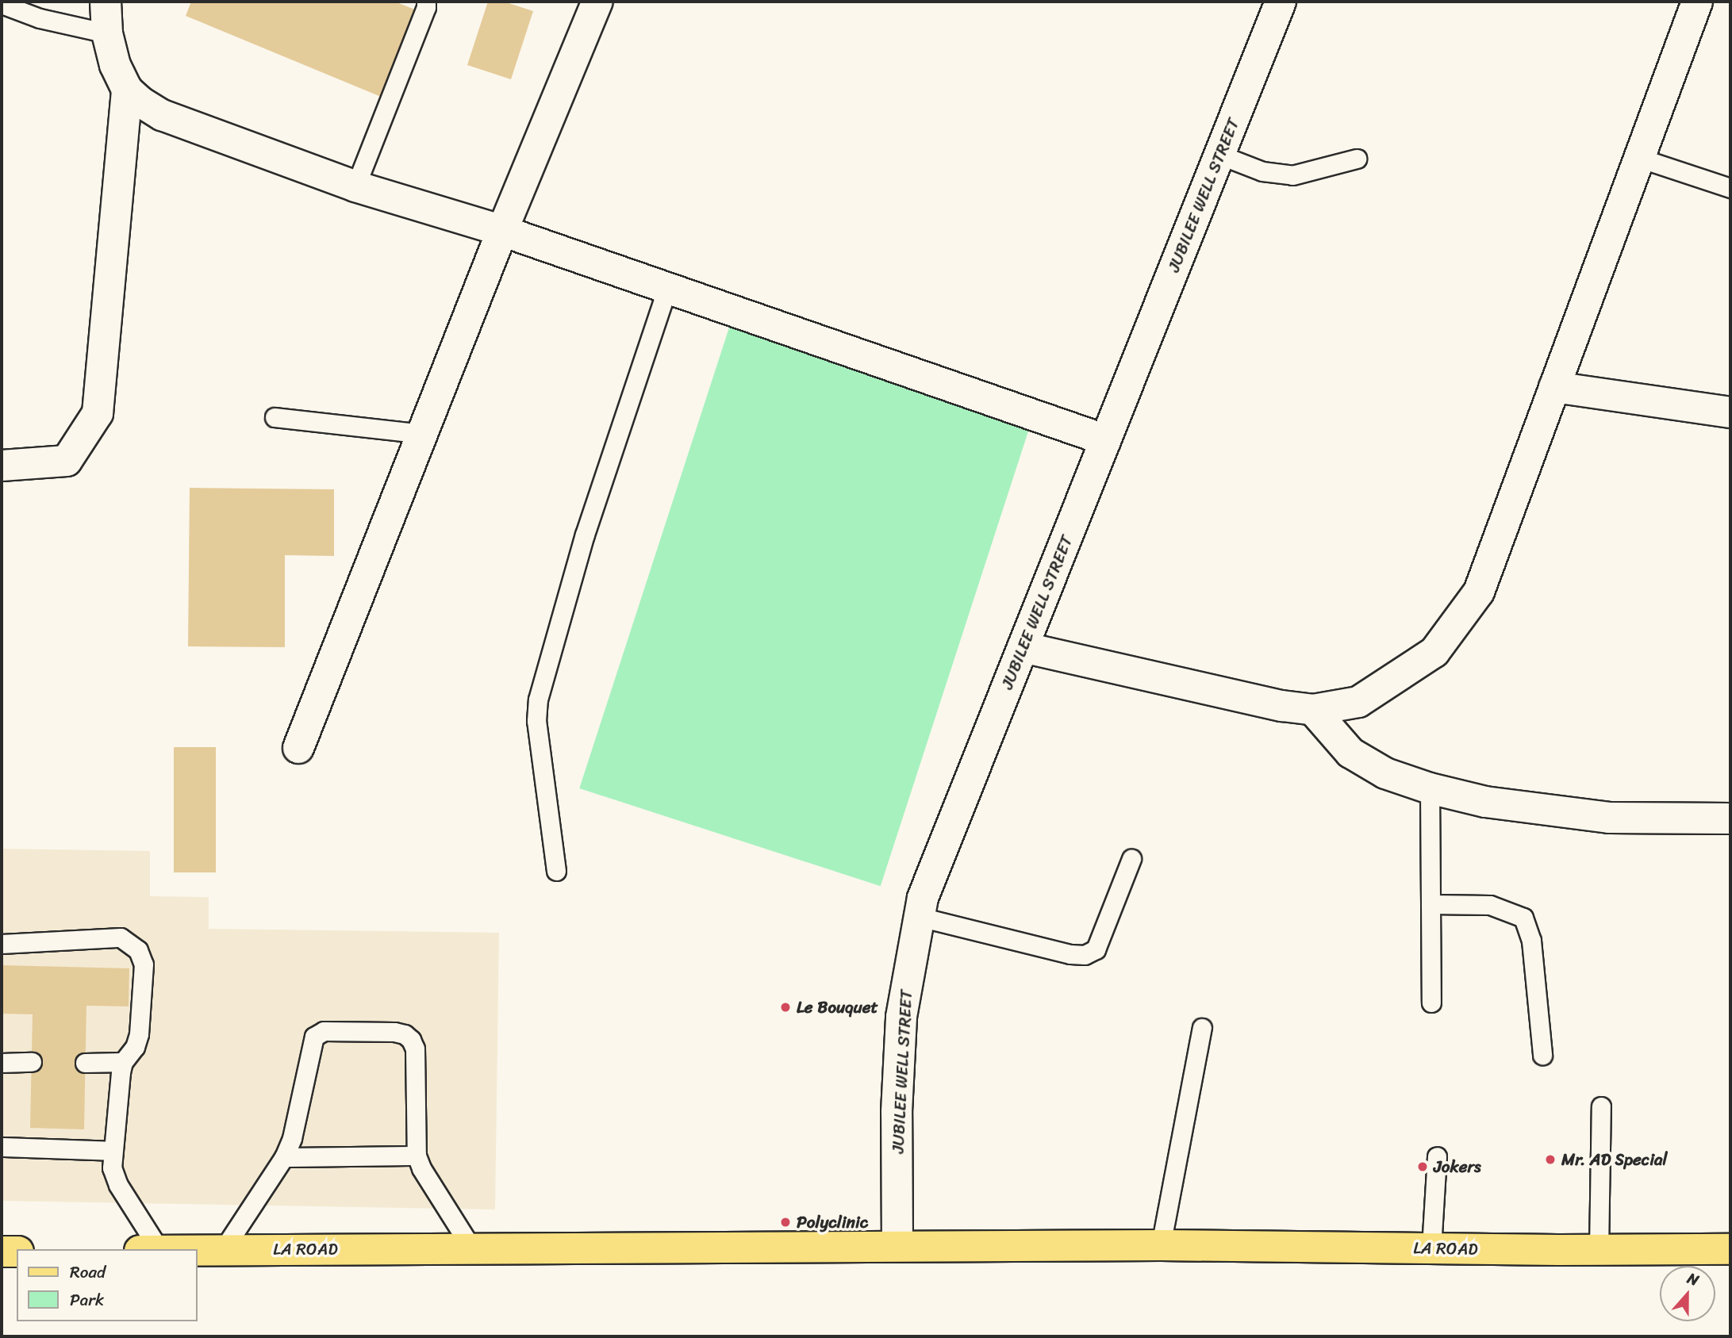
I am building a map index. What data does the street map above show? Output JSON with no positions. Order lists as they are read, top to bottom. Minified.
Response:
{"streets":{"main road":["LA ROAD"],"street":["JUBILEE WELL STREET"]},"crossings":[["JUBILEE WELL STREET","LA ROAD"]],"places":["Le Bouquet","Mr. AD Special","Jokers","Polyclinic"],"legend":["Road","Park"],"north":"top"}
